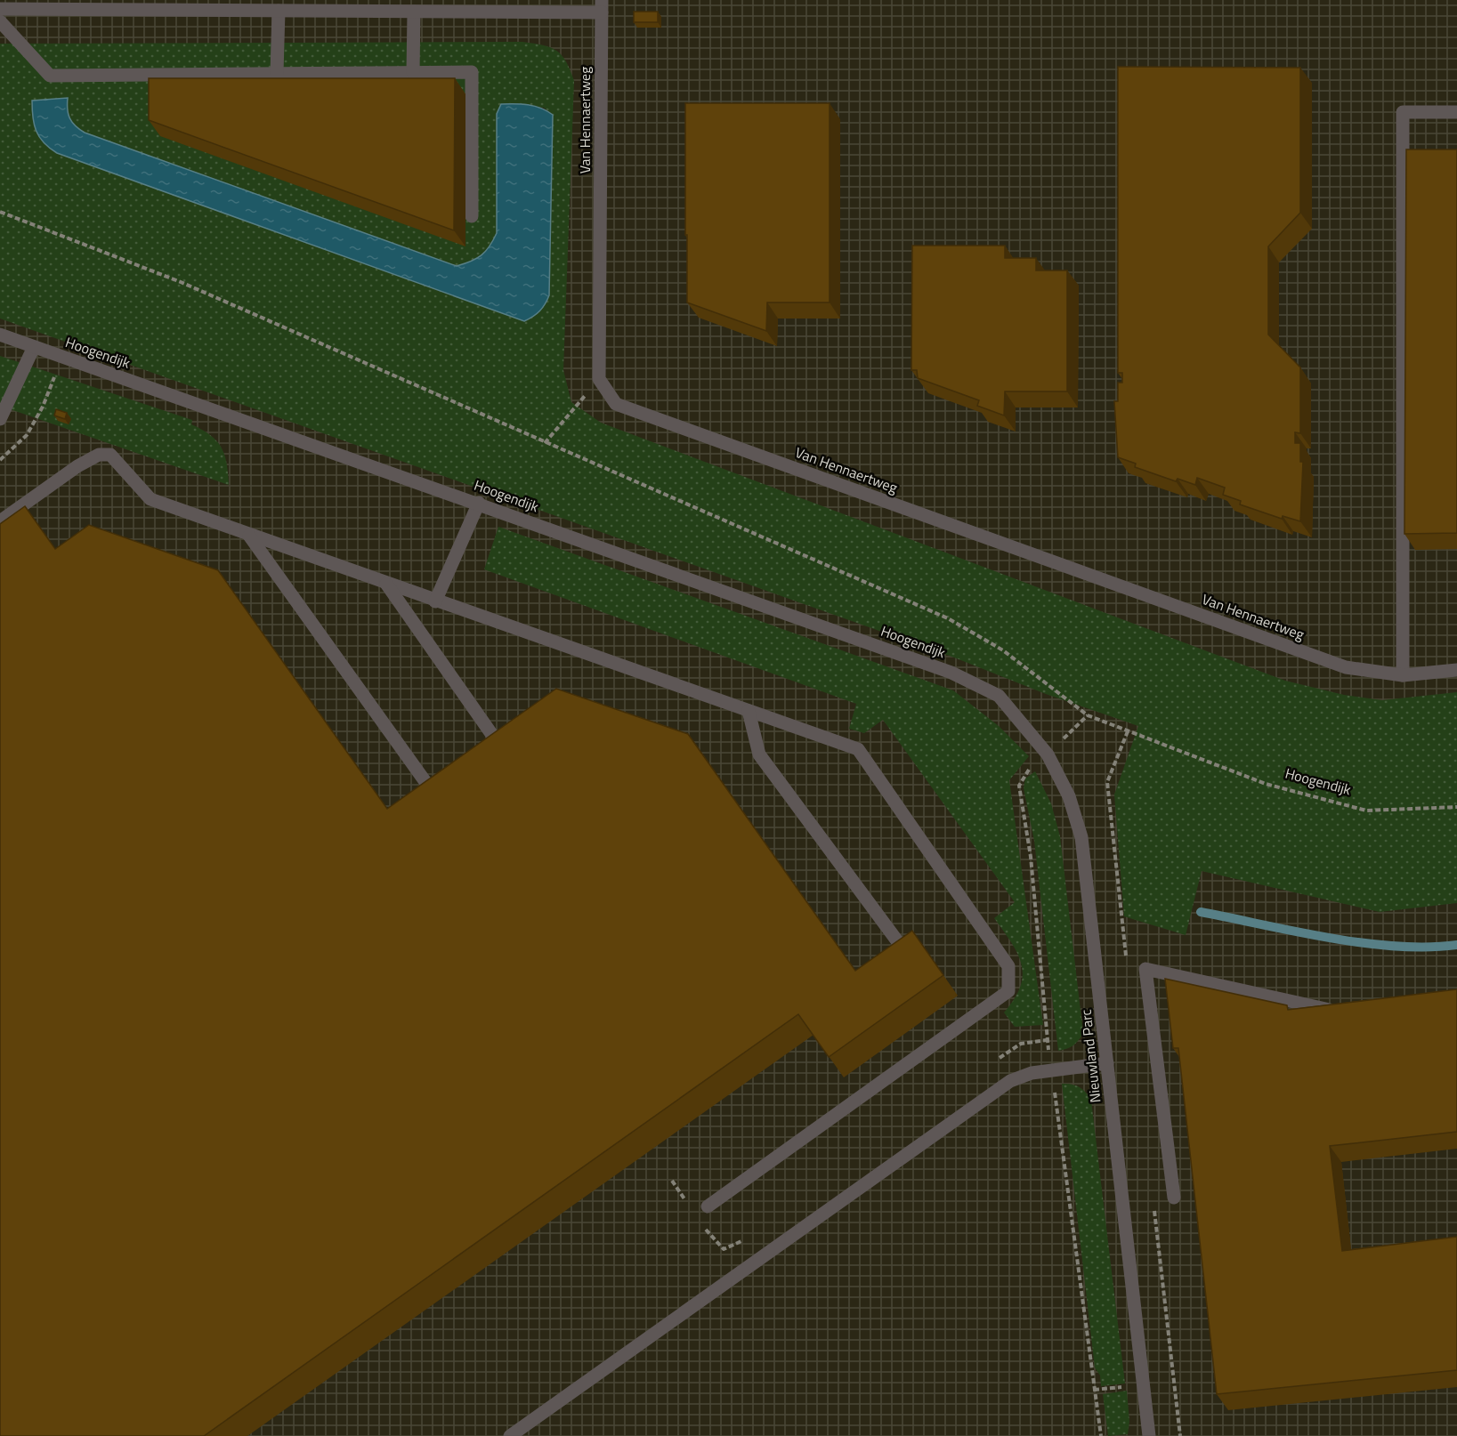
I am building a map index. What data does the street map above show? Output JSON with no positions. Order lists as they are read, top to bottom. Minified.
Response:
{"streets":{"street":["Van Hennaertweg","Hoogendijk","Nieuwland Parc"]},"crossings":[["Hoogendijk","Nieuwland Parc"]]}
